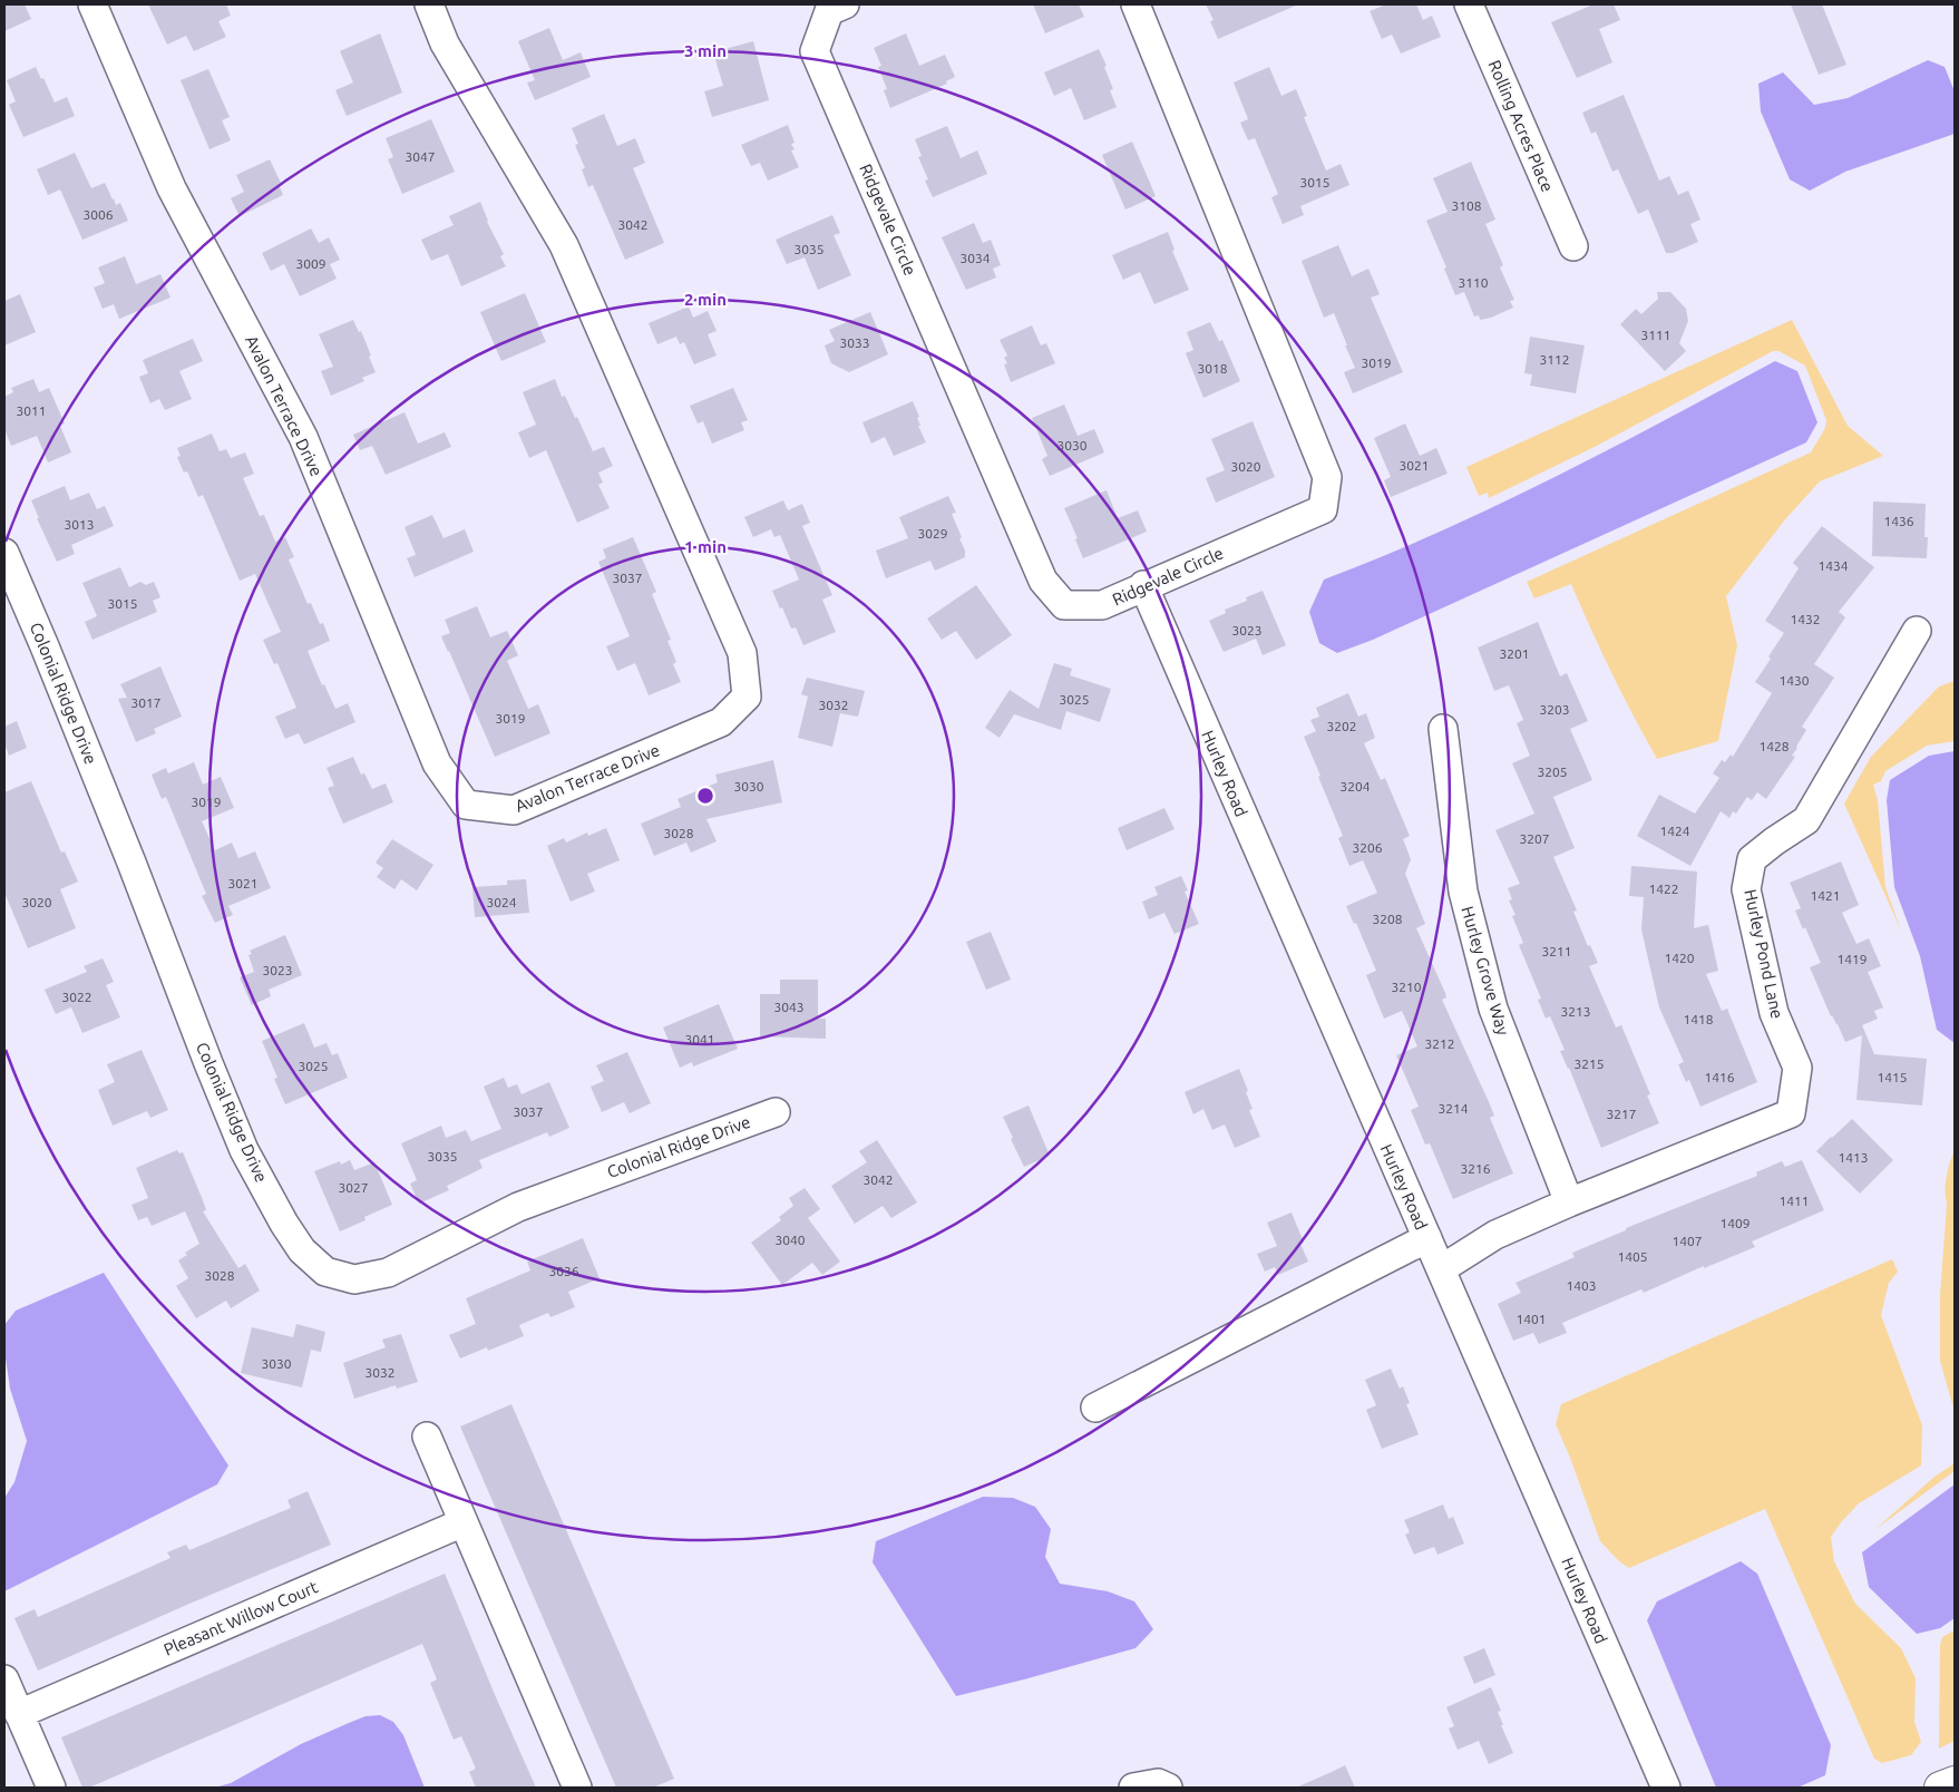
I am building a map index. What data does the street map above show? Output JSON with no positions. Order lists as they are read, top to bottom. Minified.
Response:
{"streets":{"street":["Rolling Acres Place","Ridgevale Circle","Avalon Terrace Drive","Colonial Ridge Drive","Hurley Road","Hurley Pond Lane","Hurley Grove Way","Pleasant Willow Court"]},"crossings":[["Ridgevale Circle","Hurley Road"],["Hurley Road","Hurley Pond Lane"],["Hurley Pond Lane","Hurley Grove Way"]],"house_numbers":["3047","3015","3108","3006","3042","3035","3034","3009","3110","3111","3033","3112","3019","3018","3011","3030","3021","3020","1436","3013","3029","1434","3037","3015","1432","3023","3201","1430","3025","3017","3032","3203","3019","3202","1428","3205","3030","3204","3019","1424","3028","3207","3206","3021","1422","1421","3020","3024","3208","3211","1420","1419","3023","3210","3022","3043","3213","1418","3041","3212","3215","3025","1416","1415","3214","3037","3217","3035","1413","3216","3042","3027","1411","1409","3040","1407","1405","3036","3028","1403","1401","3030","3032"],"rings":["3 min","2 min","1 min"]}
